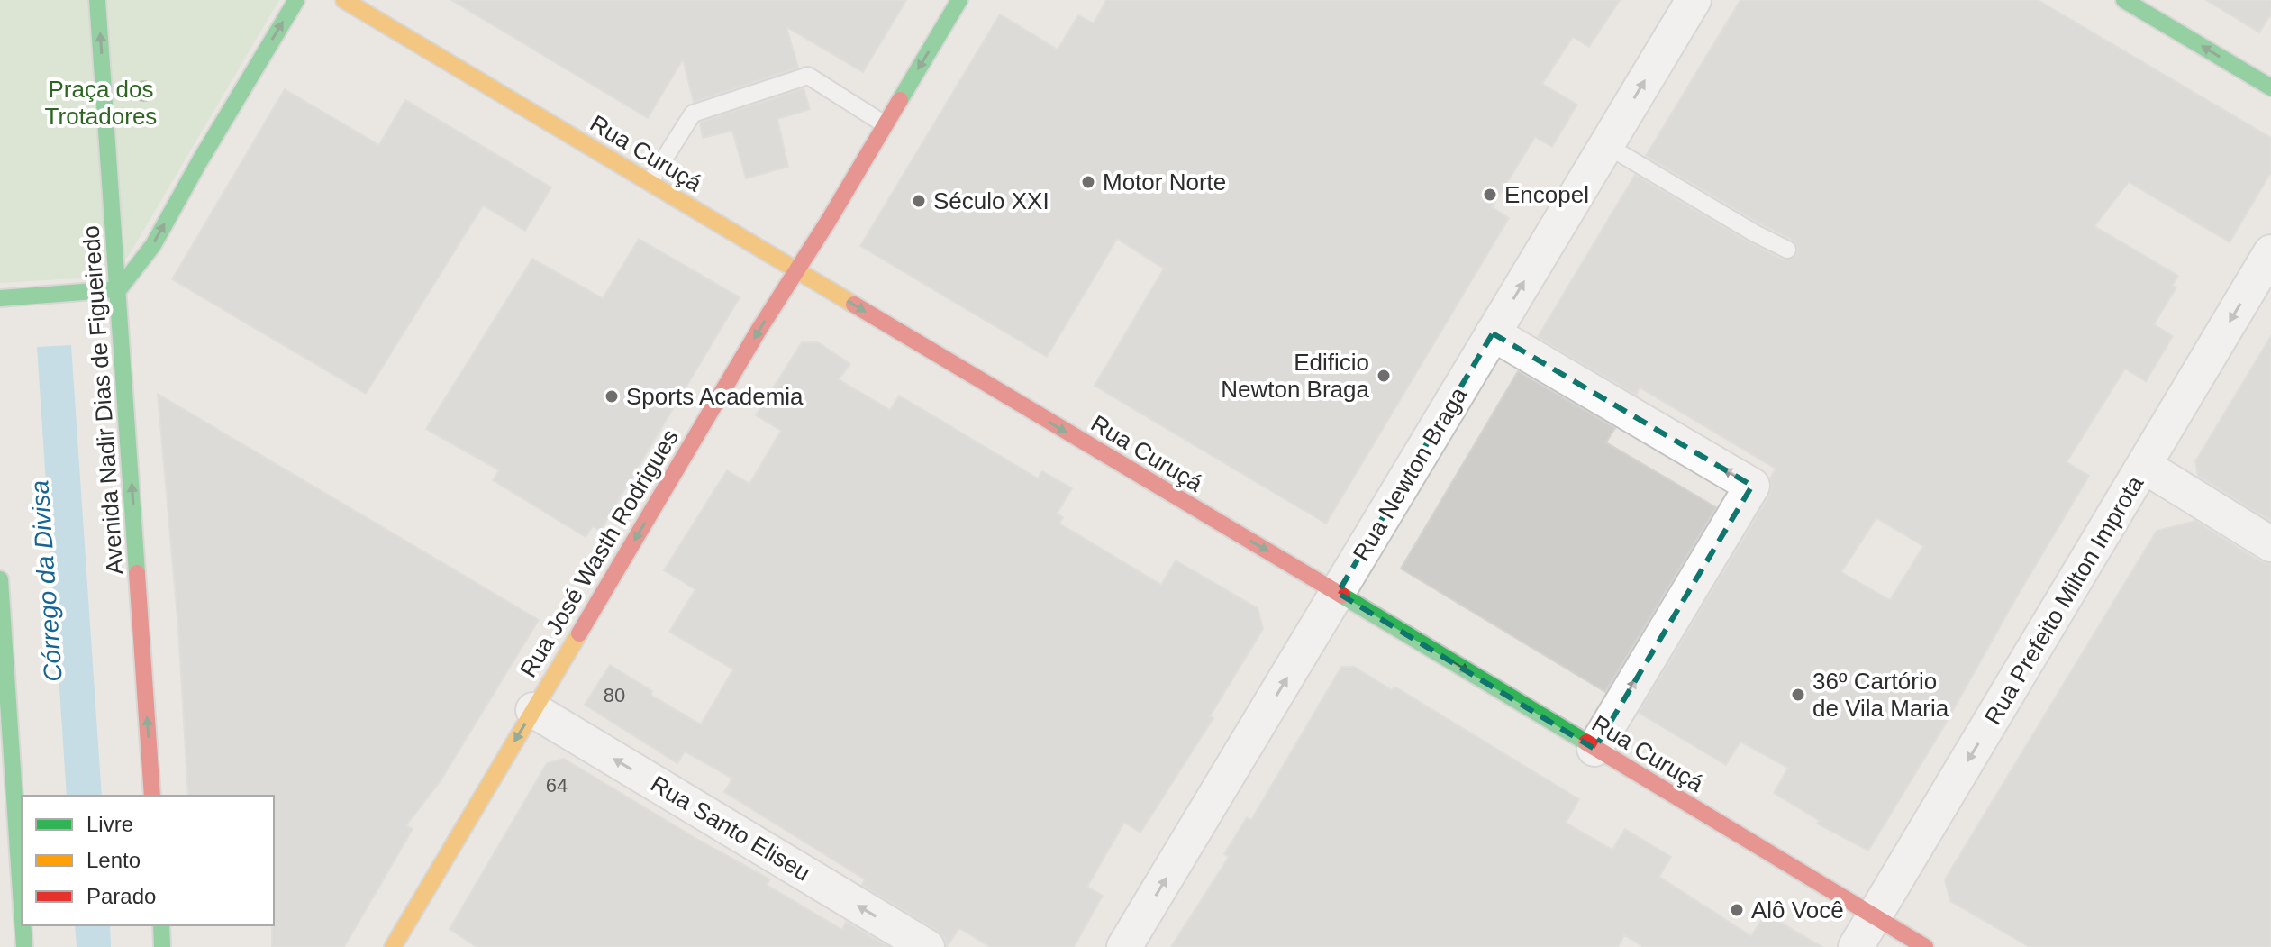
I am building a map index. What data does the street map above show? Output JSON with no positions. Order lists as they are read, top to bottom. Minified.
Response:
{"streets":{"main road":["Rua Curuçá","Avenida Nadir Dias de Figueiredo","Rua José Wasth Rodrigues"],"street":["Rua Newton Braga","Rua Prefeito Milton Improta","Rua Santo Eliseu"]},"crossings":[["Rua Curuçá","Rua Newton Braga"],["Rua Curuçá","Rua José Wasth Rodrigues"],["Rua Curuçá","Rua Prefeito Milton Improta"],["Rua José Wasth Rodrigues","Rua Santo Eliseu"]],"one_way":["Rua Curuçá","Avenida Nadir Dias de Figueiredo","Rua Newton Braga","Rua José Wasth Rodrigues","Rua Prefeito Milton Improta","Rua Santo Eliseu"],"water":["Córrego da Divisa"],"parks":["Praça dos Trotadores"],"places":["Motor Norte","Encopel","Século XXI","Edificio Newton Braga","Sports Academia","36º Cartório de Vila Maria","Alô Você"],"house_numbers":["80","64"],"legend":["Livre","Lento","Parado"]}
